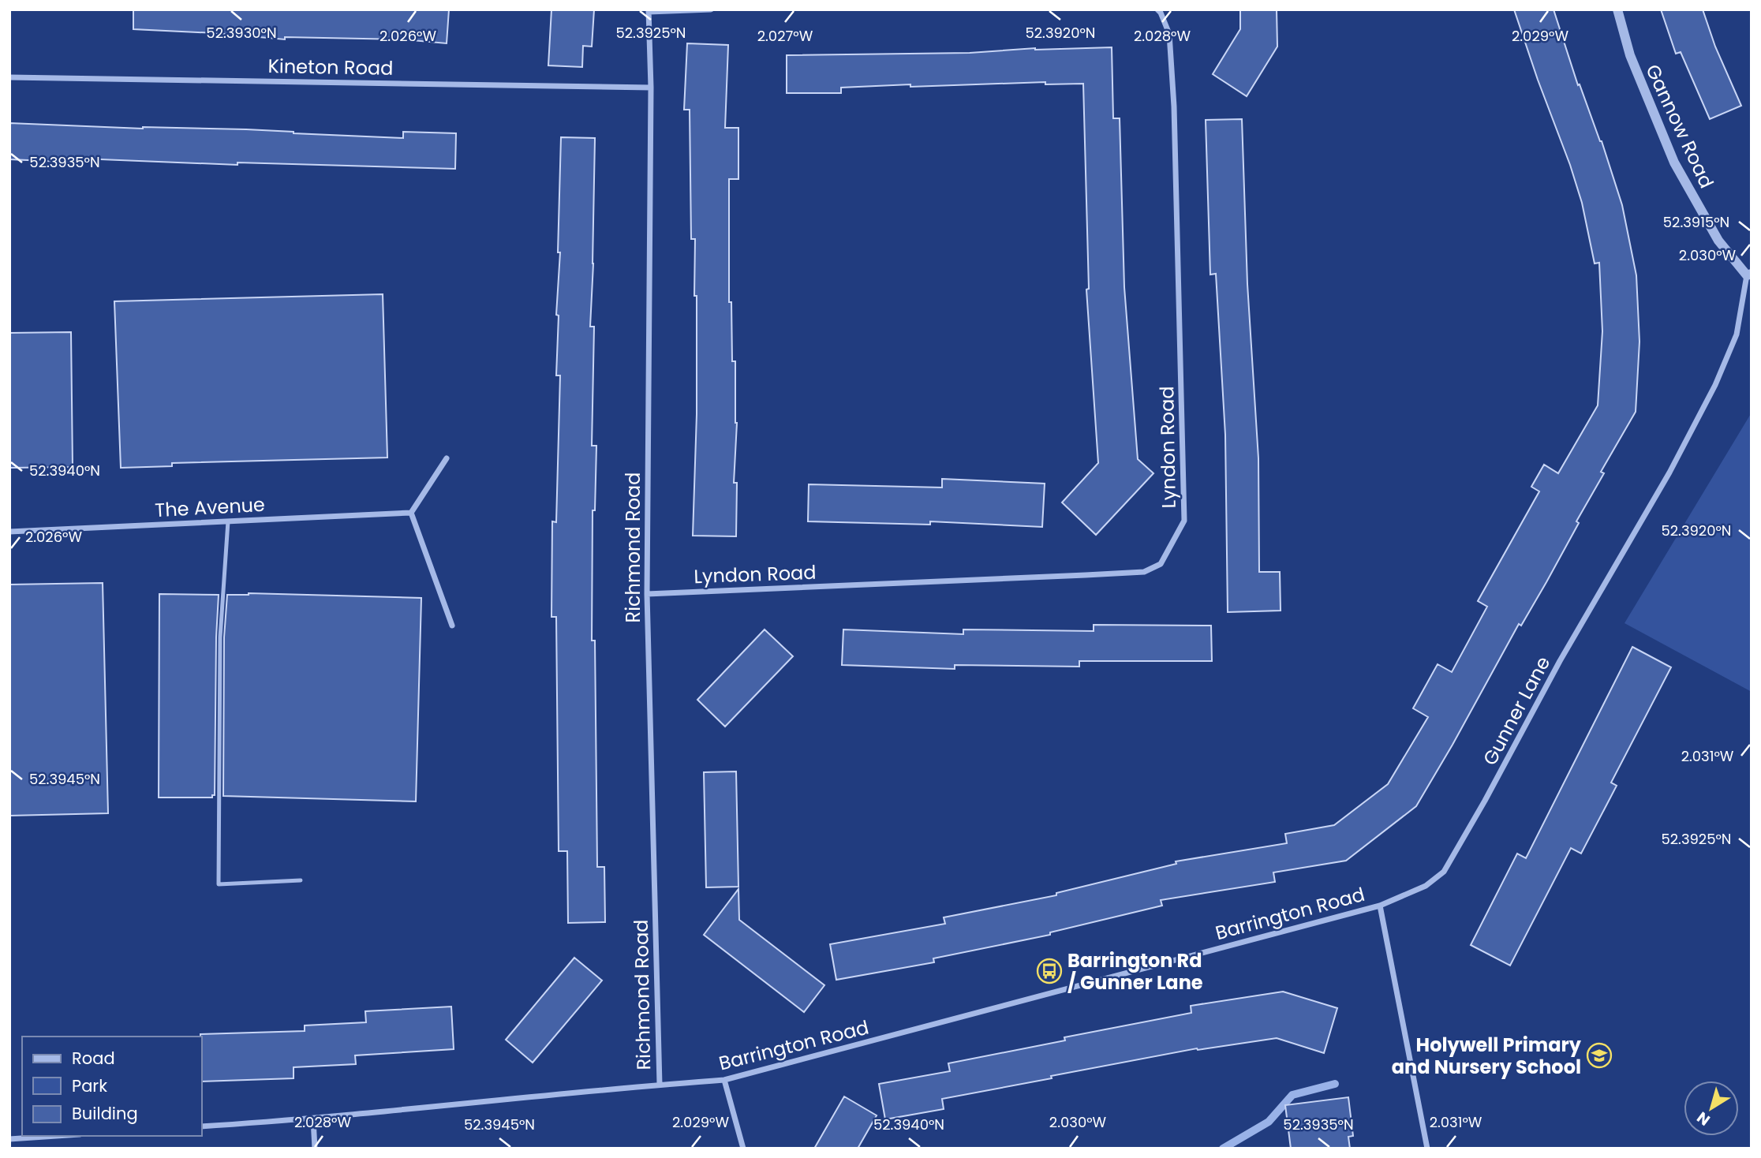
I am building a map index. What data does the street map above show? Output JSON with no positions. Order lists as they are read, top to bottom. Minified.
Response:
{"streets":{"street":["Kineton Road","Gannow Road","Lyndon Road","The Avenue","Richmond Road","Gunner Lane","Barrington Road"]},"crossings":[["Kineton Road","Richmond Road"],["Gannow Road","Gunner Lane"],["Lyndon Road","Richmond Road"],["Richmond Road","Barrington Road"],["Gunner Lane","Barrington Road"]],"places":{"bus stop":["Barrington Rd / Gunner Lane"],"school or university":["Holywell Primary and Nursery School"]},"legend":["Road","Park","Building"],"north":"bottom left","coordinates":["52.3930°N","52.3925°N","52.3920°N","2.026°W","2.027°W","2.028°W","2.029°W","52.3935°N","52.3915°N","2.030°W","52.3940°N","2.031°W","52.3945°N"]}
